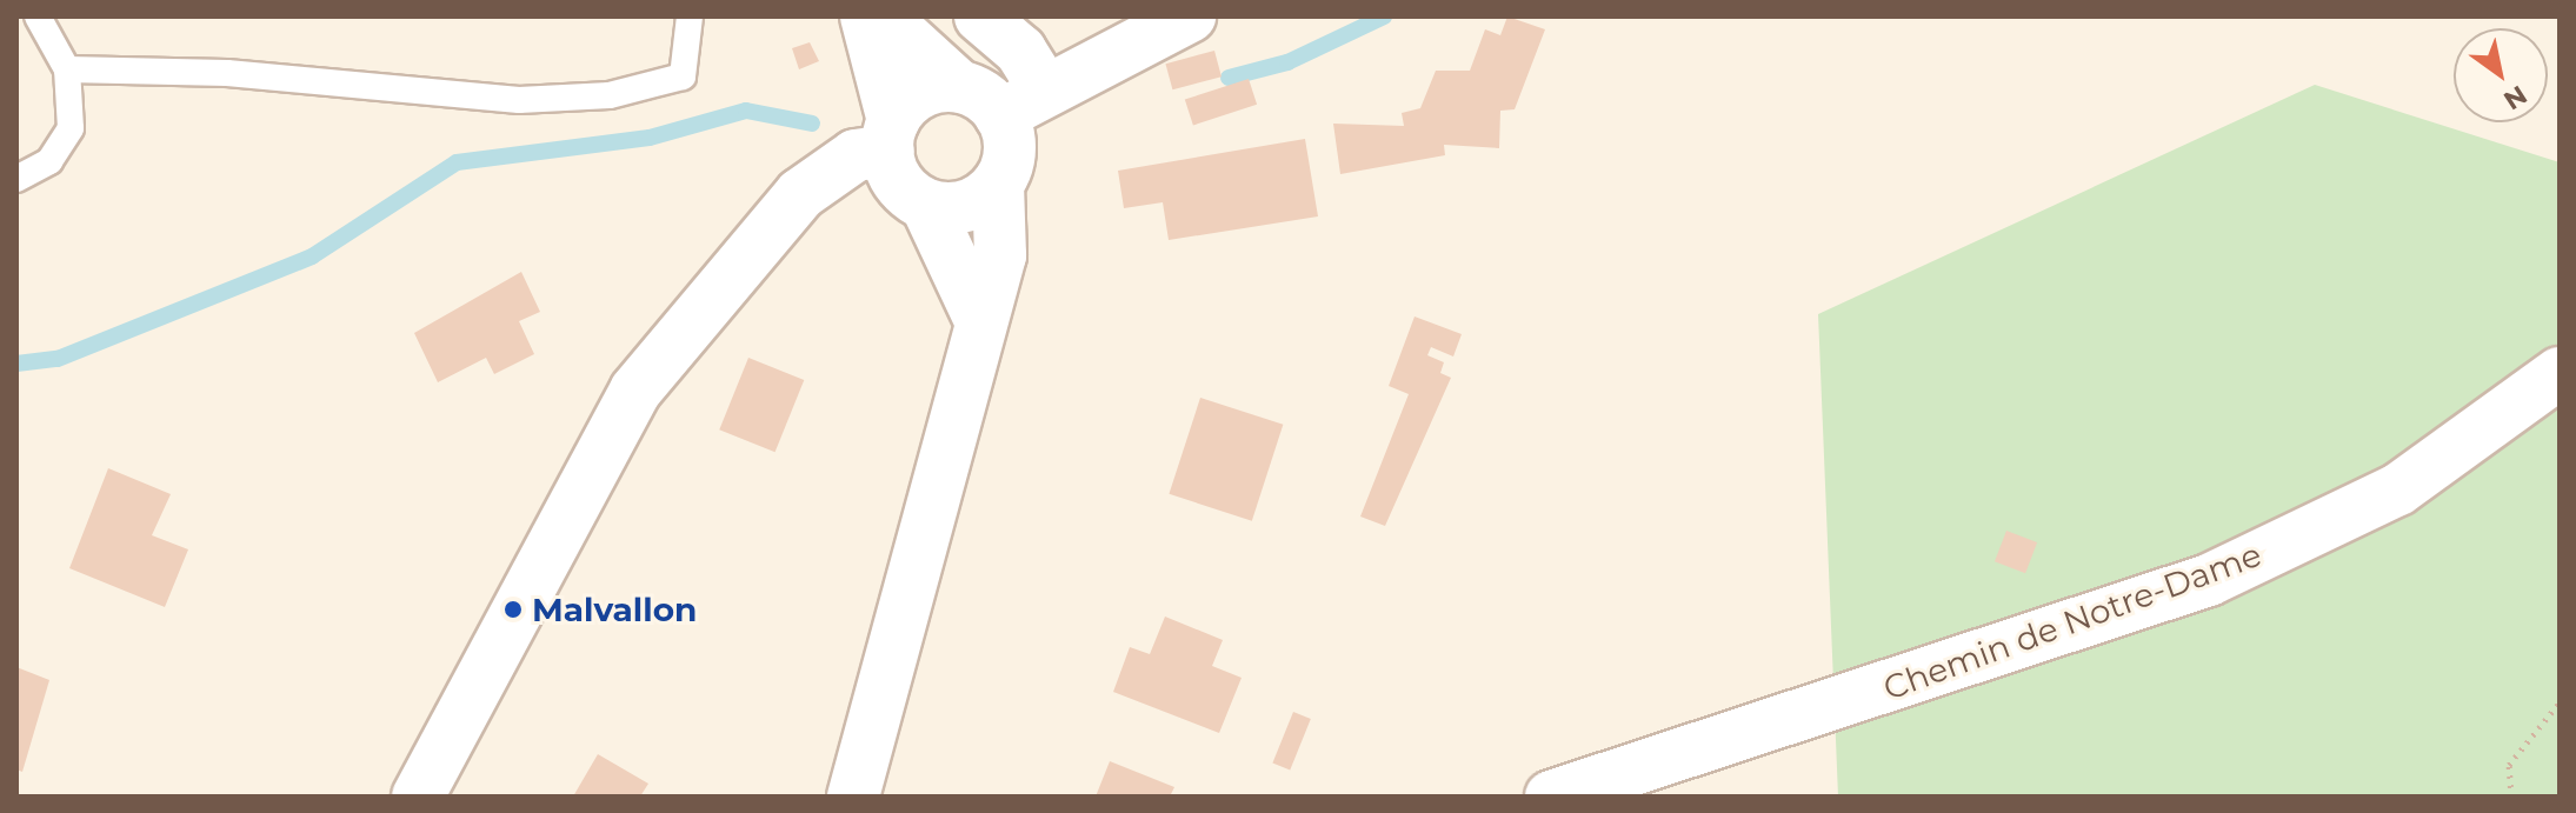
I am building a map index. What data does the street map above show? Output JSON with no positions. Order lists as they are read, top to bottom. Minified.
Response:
{"streets":{"street":["Chemin de Notre-Dame"]},"places":["Malvallon"],"north":"bottom right"}
